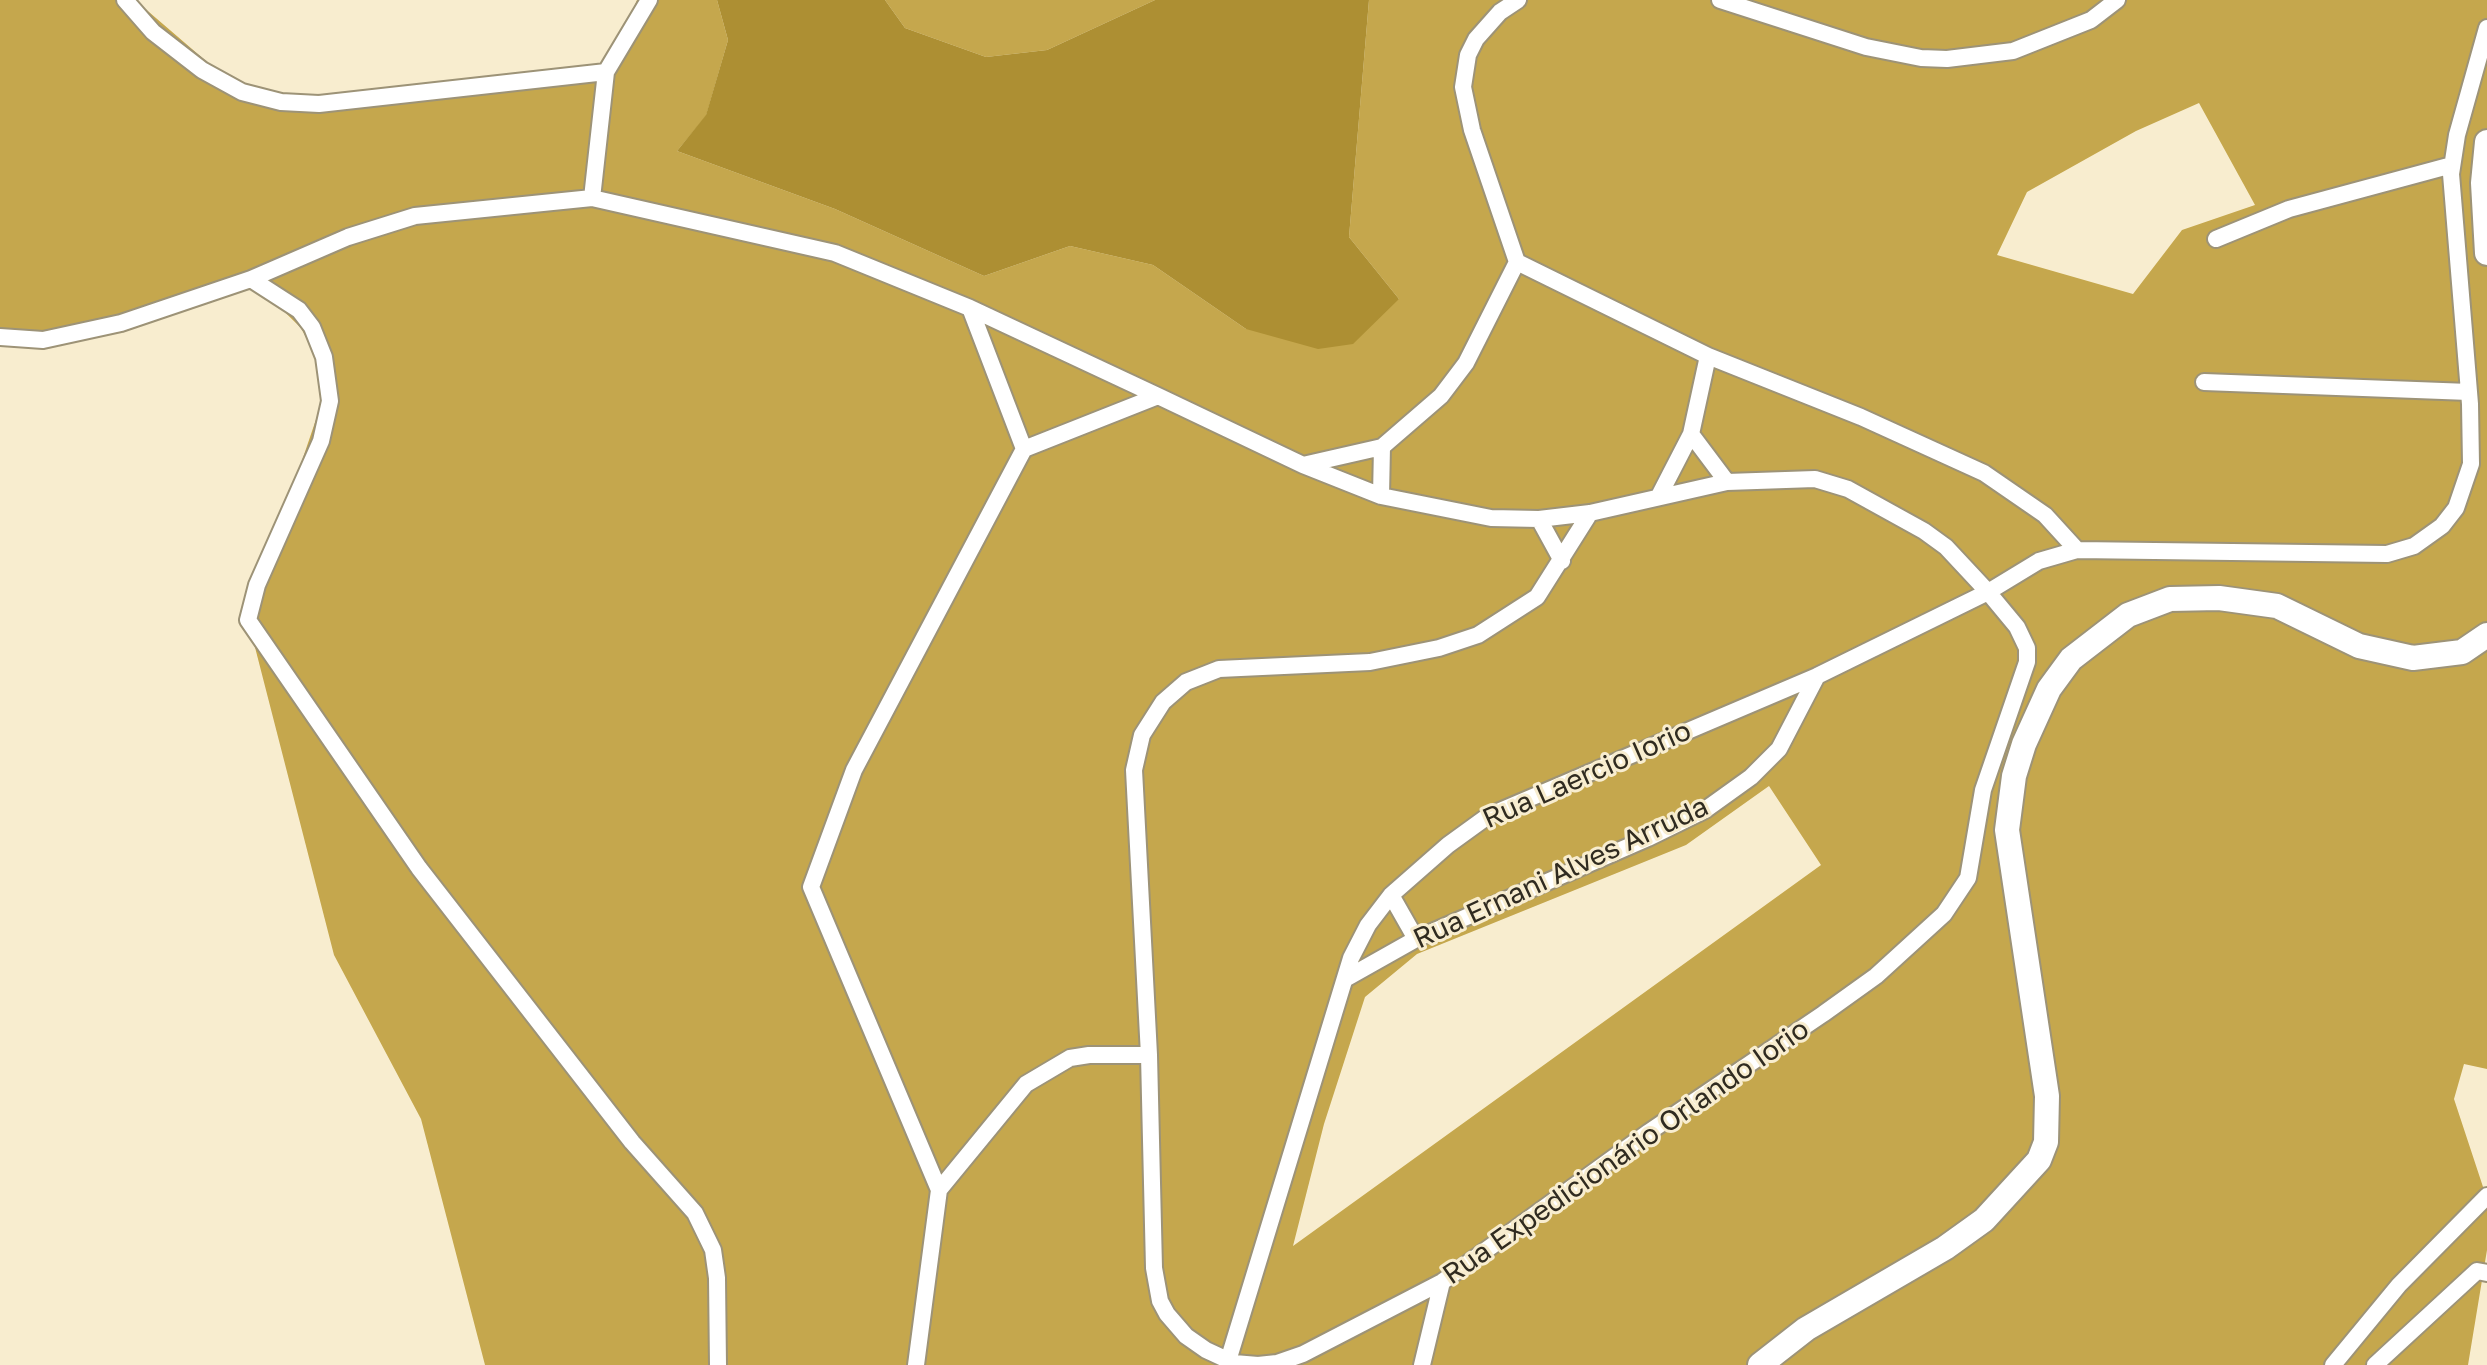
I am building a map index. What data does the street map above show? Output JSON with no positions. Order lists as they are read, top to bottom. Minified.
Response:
{"streets":{"street":["Rua Laercio Iorio","Rua Ernani Alves Arruda","Rua Expedicionário Orlando Iorio"]},"crossings":[["Rua Laercio Iorio","Rua Ernani Alves Arruda"],["Rua Laercio Iorio","Rua Expedicionário Orlando Iorio"]]}
